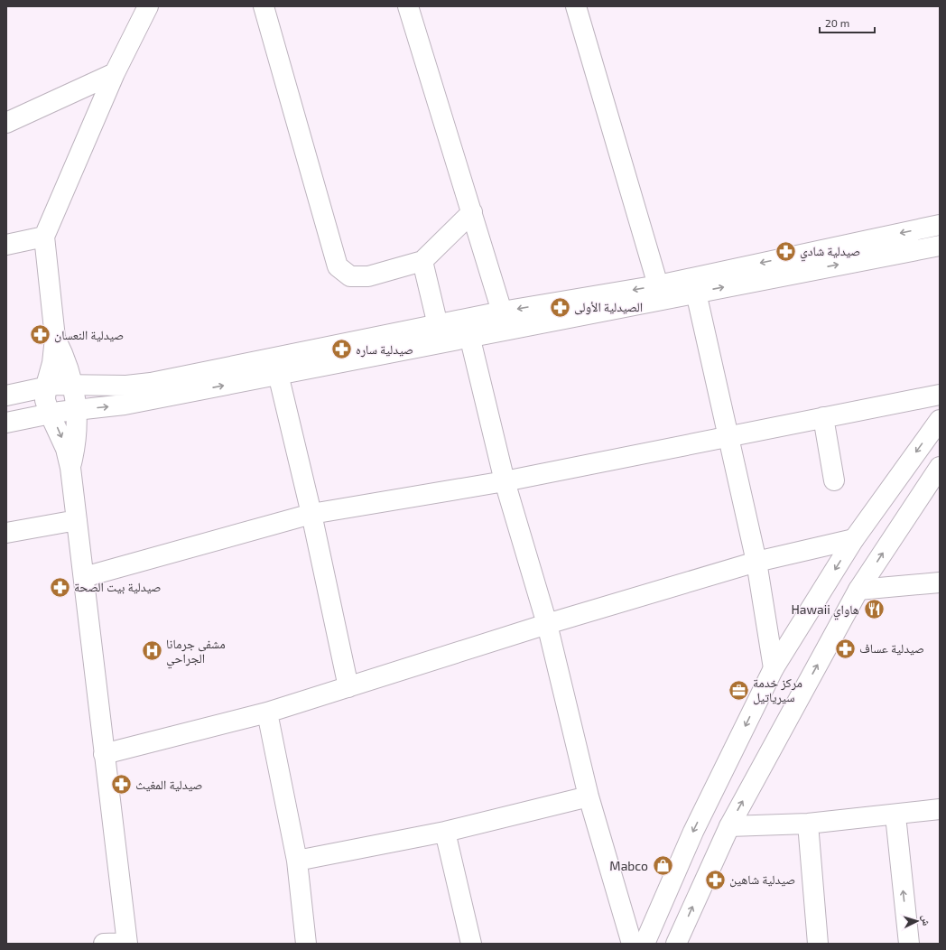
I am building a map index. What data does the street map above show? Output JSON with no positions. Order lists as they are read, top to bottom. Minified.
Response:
{"places":{"pharmacy":["صيدلية شادي","الصيدلية الأولى","صيدلية النعسان","صيدلية ساره","صيدلية بيت الصحة","صيدلية عساف","صيدلية المغيث","صيدلية شاهين"],"restaurant":["Hawaii هاواي"],"hospital":["مشفى جرمانا الجراحي"],"office":["مركز خدمة سيرياتيل"],"shop":["Mabco"]},"scale_bar":"20 m","north":"right"}
